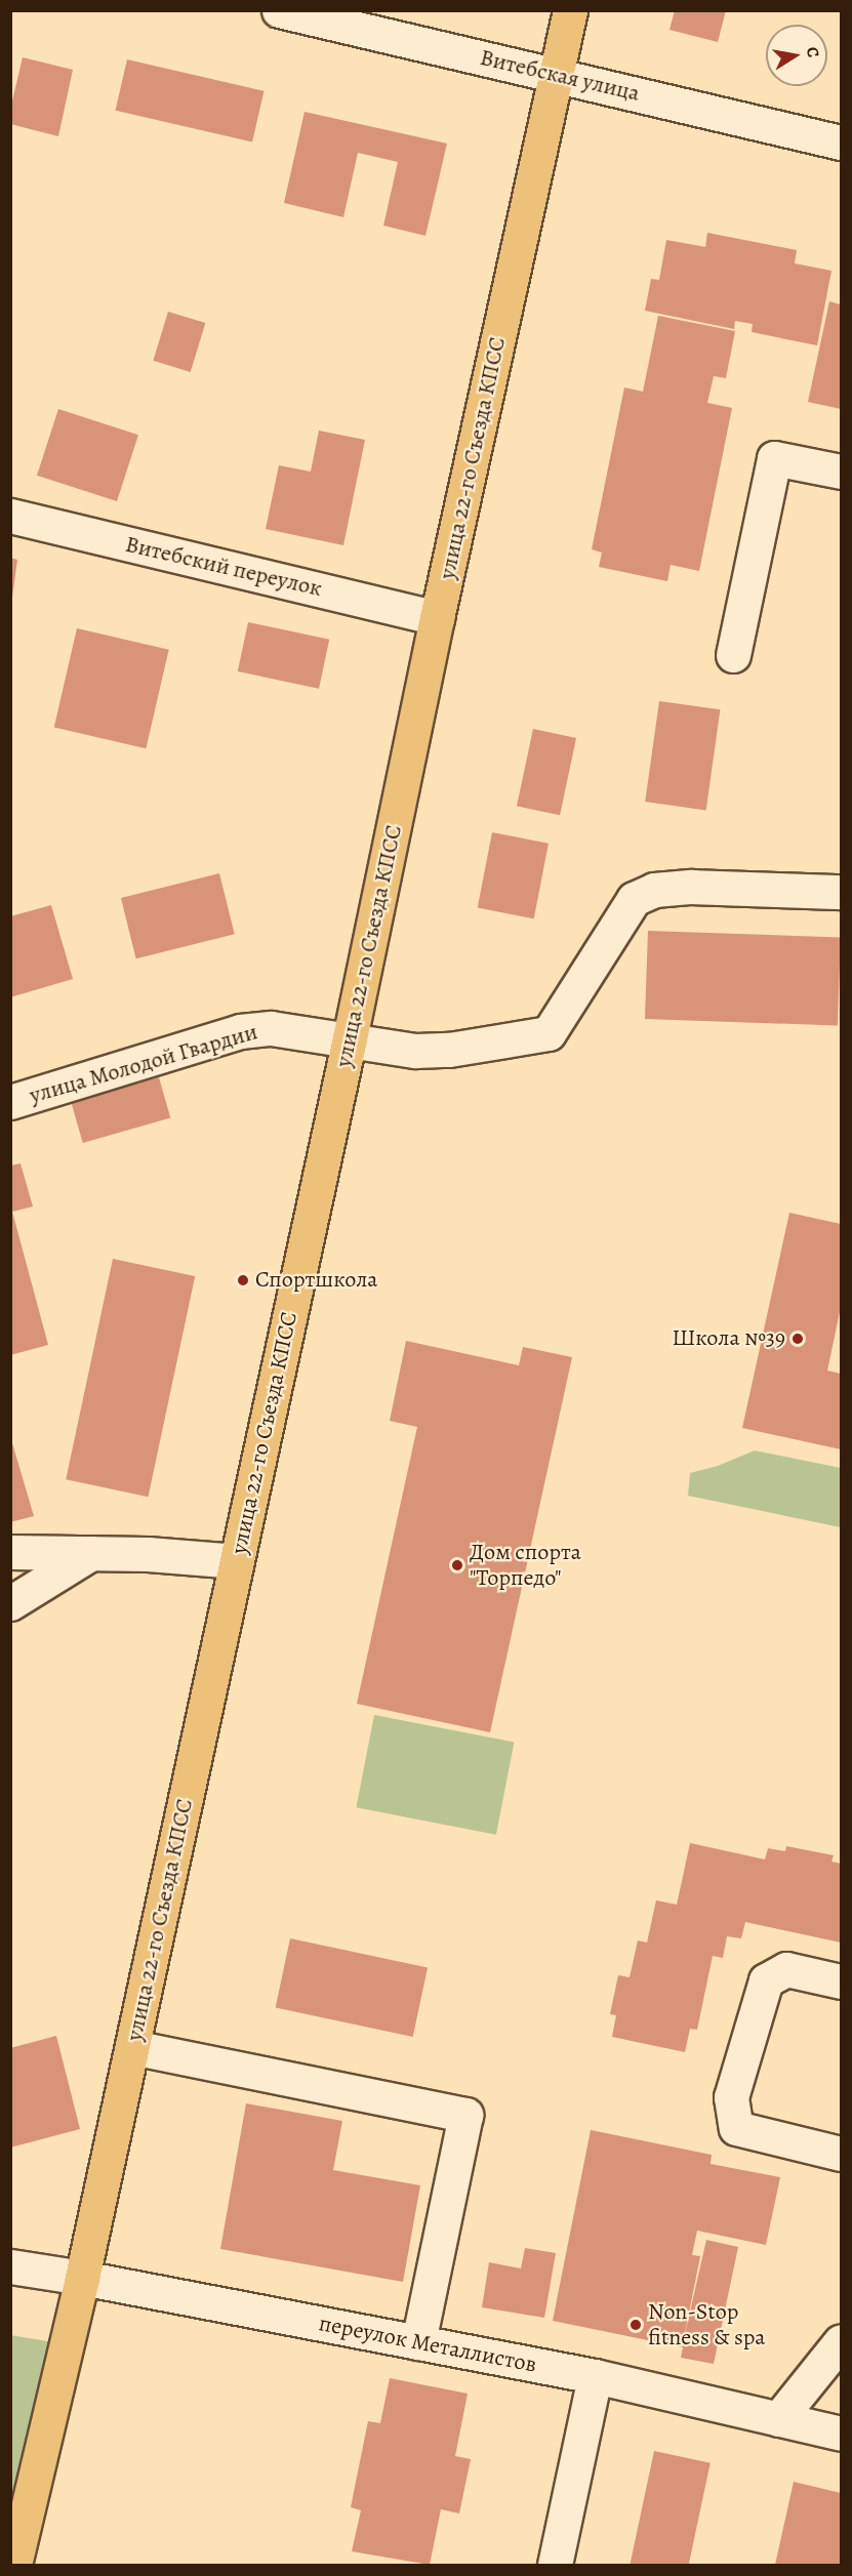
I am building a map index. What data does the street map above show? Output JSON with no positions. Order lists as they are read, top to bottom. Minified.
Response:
{"streets":{"main road":["улица 22-го Съезда КПСС"],"street":["Витебская улица","Витебский переулок","улица Молодой Гвардии","переулок Металлистов"]},"crossings":[["Витебская улица","улица 22-го Съезда КПСС"],["улица 22-го Съезда КПСС","Витебский переулок"],["улица 22-го Съезда КПСС","улица Молодой Гвардии"],["улица 22-го Съезда КПСС","переулок Металлистов"]],"places":["Спортшкола","Школа №39","Дом спорта \"Торпедо\"","Non-Stop fitness & spa"],"north":"right"}
